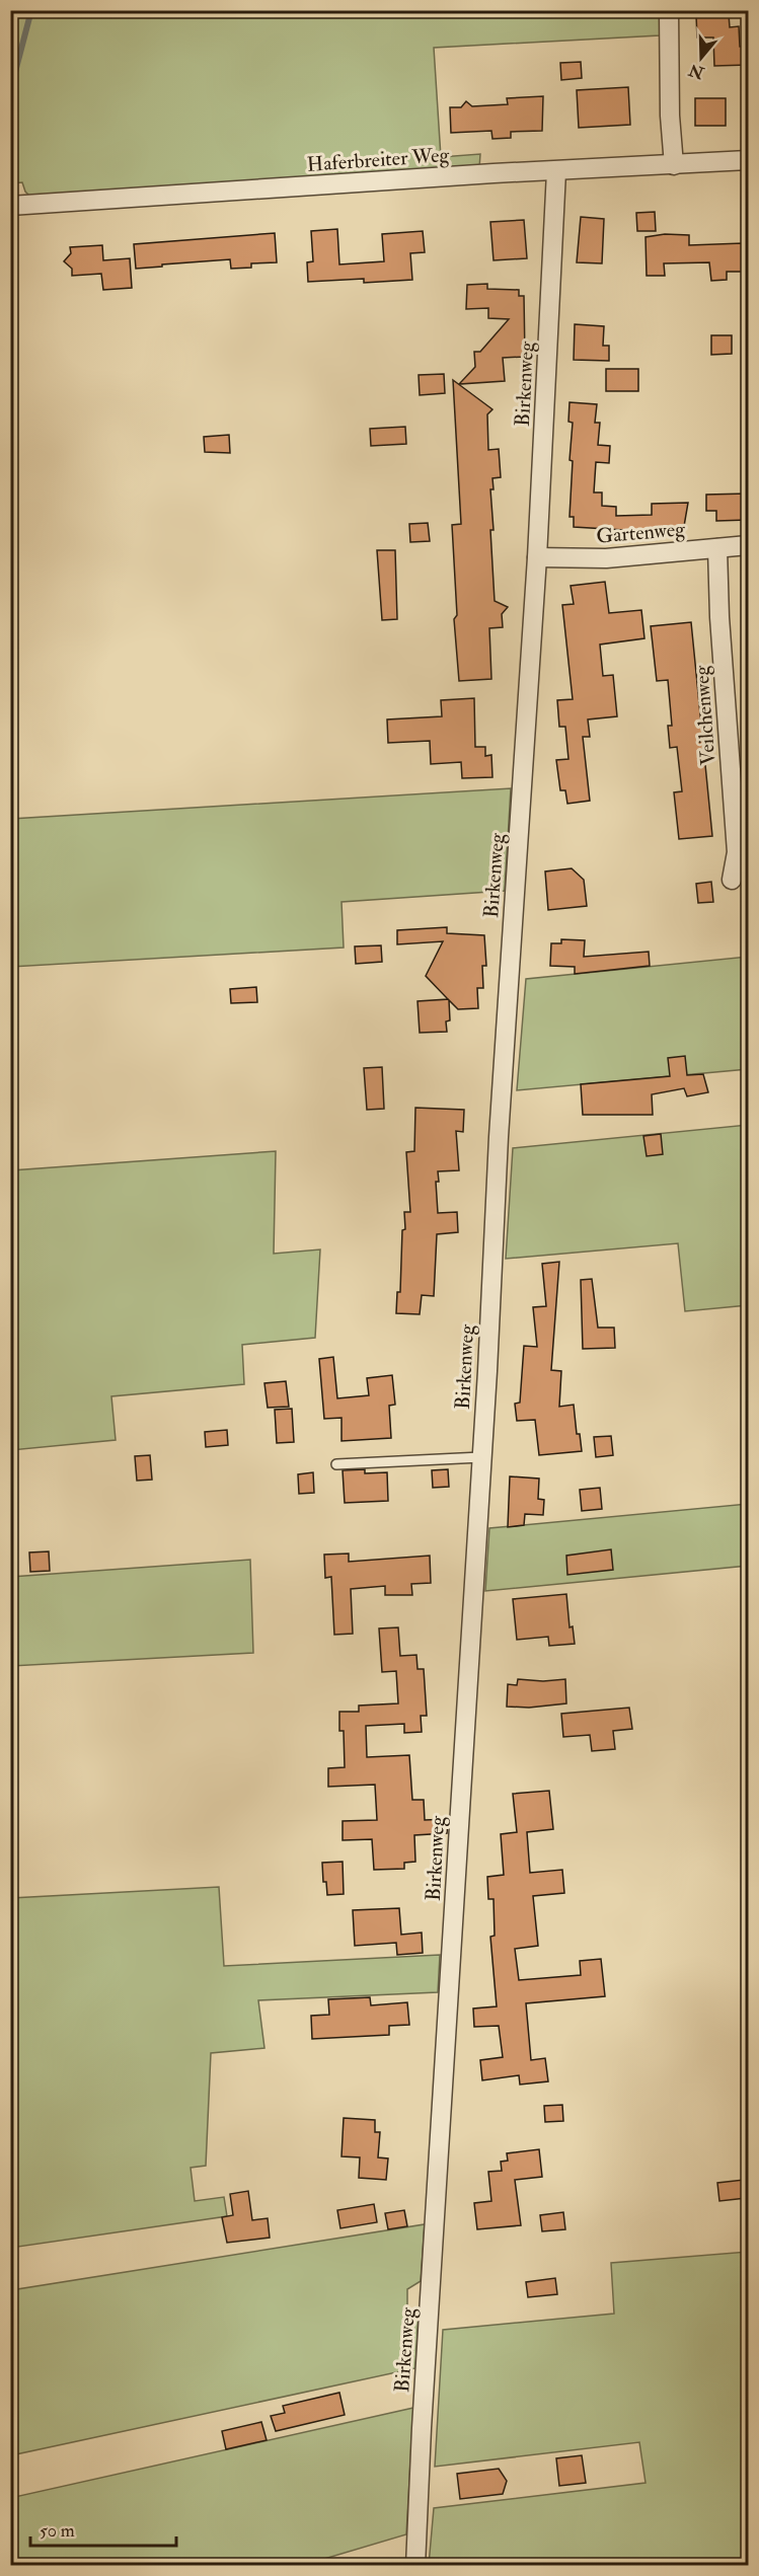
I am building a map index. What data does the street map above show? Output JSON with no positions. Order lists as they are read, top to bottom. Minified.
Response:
{"streets":{"street":["Haferbreiter Weg","Birkenweg","Gartenweg","Veilchenweg"]},"crossings":[["Haferbreiter Weg","Birkenweg"],["Birkenweg","Gartenweg"],["Gartenweg","Veilchenweg"]],"scale_bar":"50 m","north":"bottom"}
